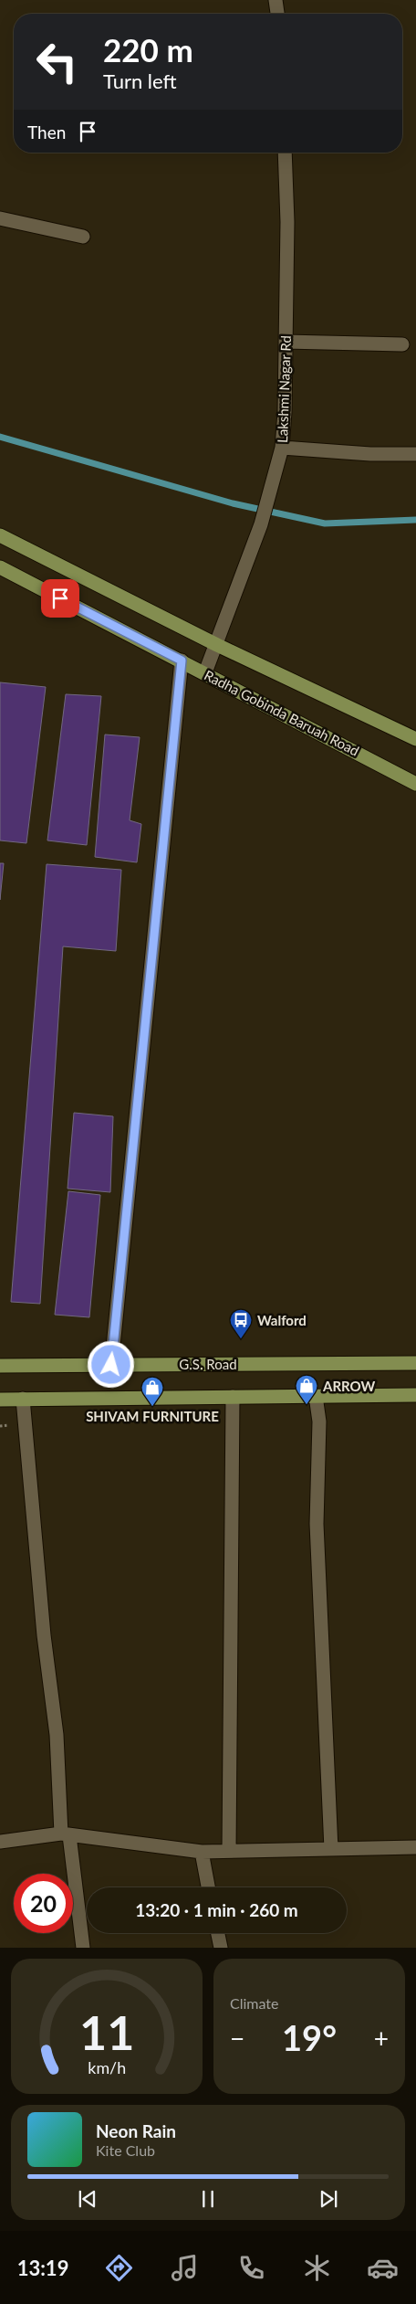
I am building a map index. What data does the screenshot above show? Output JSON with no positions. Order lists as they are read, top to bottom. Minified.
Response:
{"streets":{"main road":["Radha Gobinda Baruah Road","G.S. Road"],"street":["Lakshmi Nagar Rd"]},"crossings":[["Lakshmi Nagar Rd","Radha Gobinda Baruah Road"]],"places":{"bus stop":["Walford"],"shop":["ARROW","SHIVAM FURNITURE"]},"page":{"turn":["220 m","Turn left"],"then":"Then","limit":"20","trip":"13:20 · 1 min · 260 m","tile":"Climate","heat":["−","19°","+"],"song":["Neon Rain","Kite Club"],"tabs":"13:19","gauge":["11","km/h"]}}
